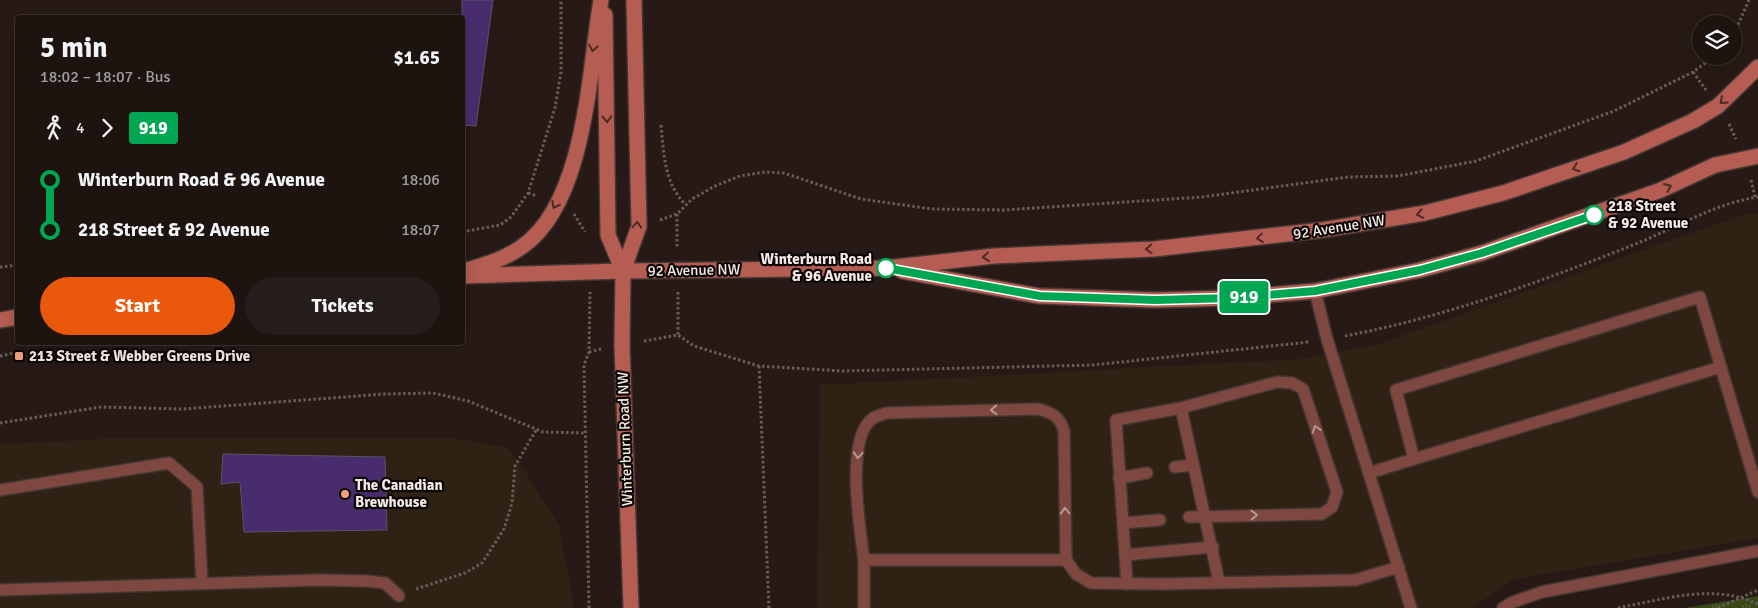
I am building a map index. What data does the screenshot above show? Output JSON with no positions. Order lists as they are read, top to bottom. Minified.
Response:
{"streets":{"main road":["92 Avenue NW","Winterburn Road NW"]},"crossings":[["92 Avenue NW","Winterburn Road NW"]],"places":{"other":["218 Street & 92 Avenue","Winterburn Road & 96 Avenue","The Canadian Brewhouse"],"transit":["213 Street & Webber Greens Drive"]},"lines":["bus line 919"],"page":{"on_map":"919","heading":["5 min","18:02 – 18:07 · Bus","$1.65"],"legs":["4","919"],"list":[{"name":"Winterburn Road & 96 Avenue","value":"18:06"},{"name":"218 Street & 92 Avenue","value":"18:07"}],"buttons":["Start","Tickets"]}}
